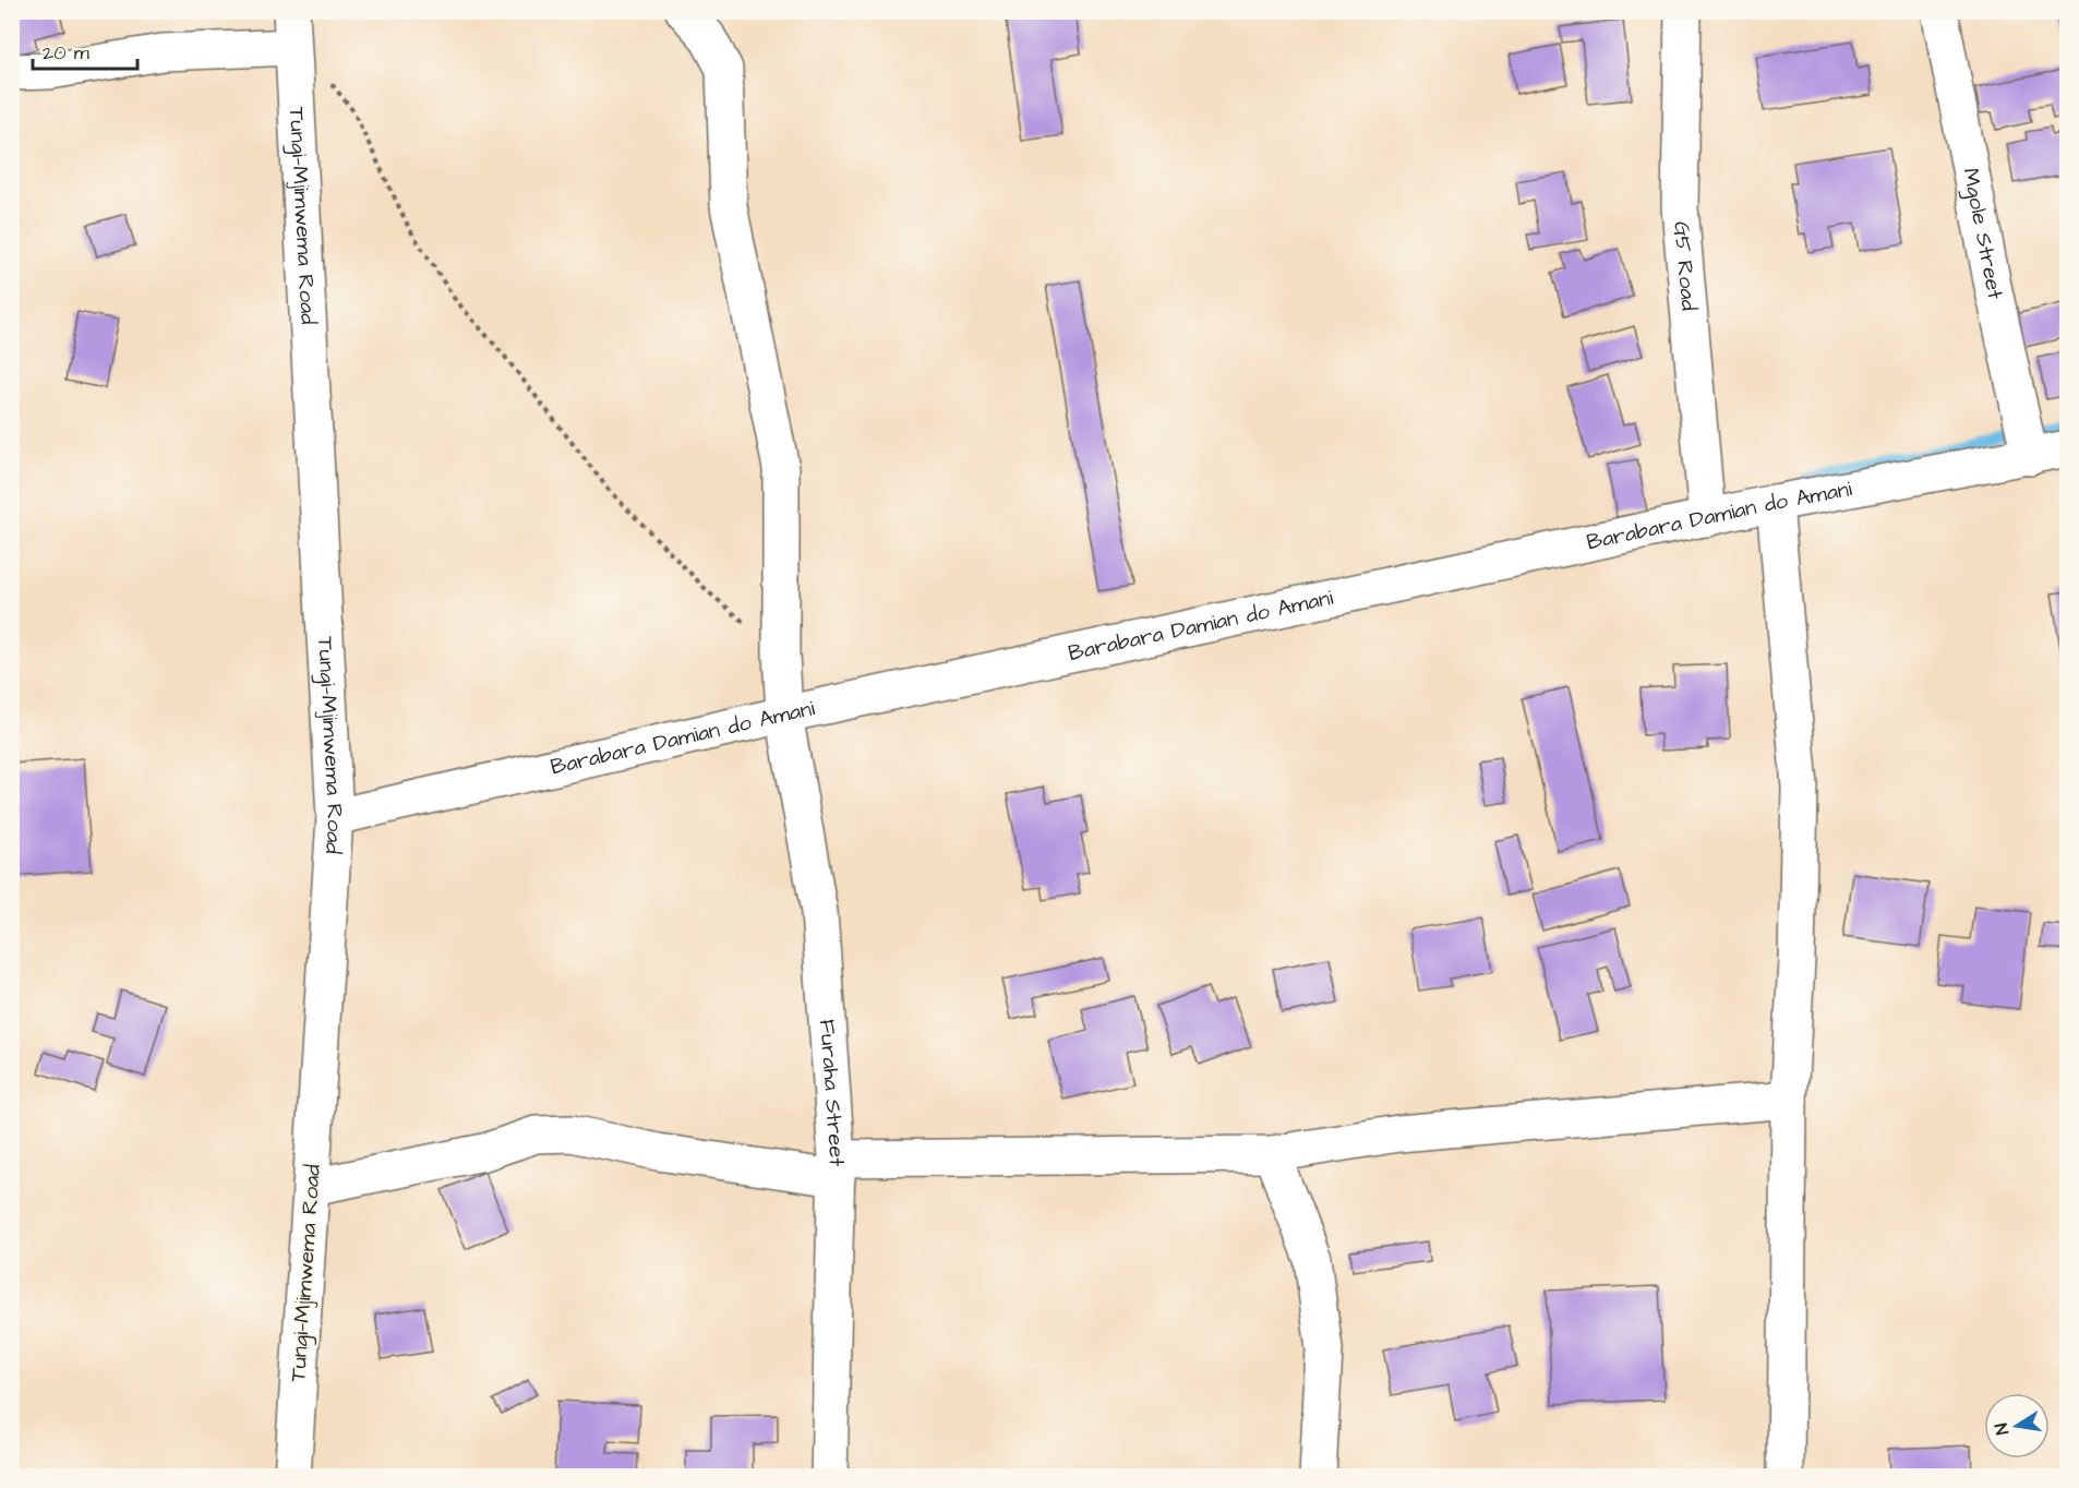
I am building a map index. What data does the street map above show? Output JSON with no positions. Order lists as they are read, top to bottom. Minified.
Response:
{"streets":{"street":["Tungi—Mjimwema Road","Mgole Street","G5 Road","Barabara Damian do Amani","Furaha Street"]},"crossings":[["Tungi—Mjimwema Road","Barabara Damian do Amani"],["Mgole Street","Barabara Damian do Amani"],["G5 Road","Barabara Damian do Amani"],["Barabara Damian do Amani","Furaha Street"]],"scale_bar":"20 m","north":"left"}
